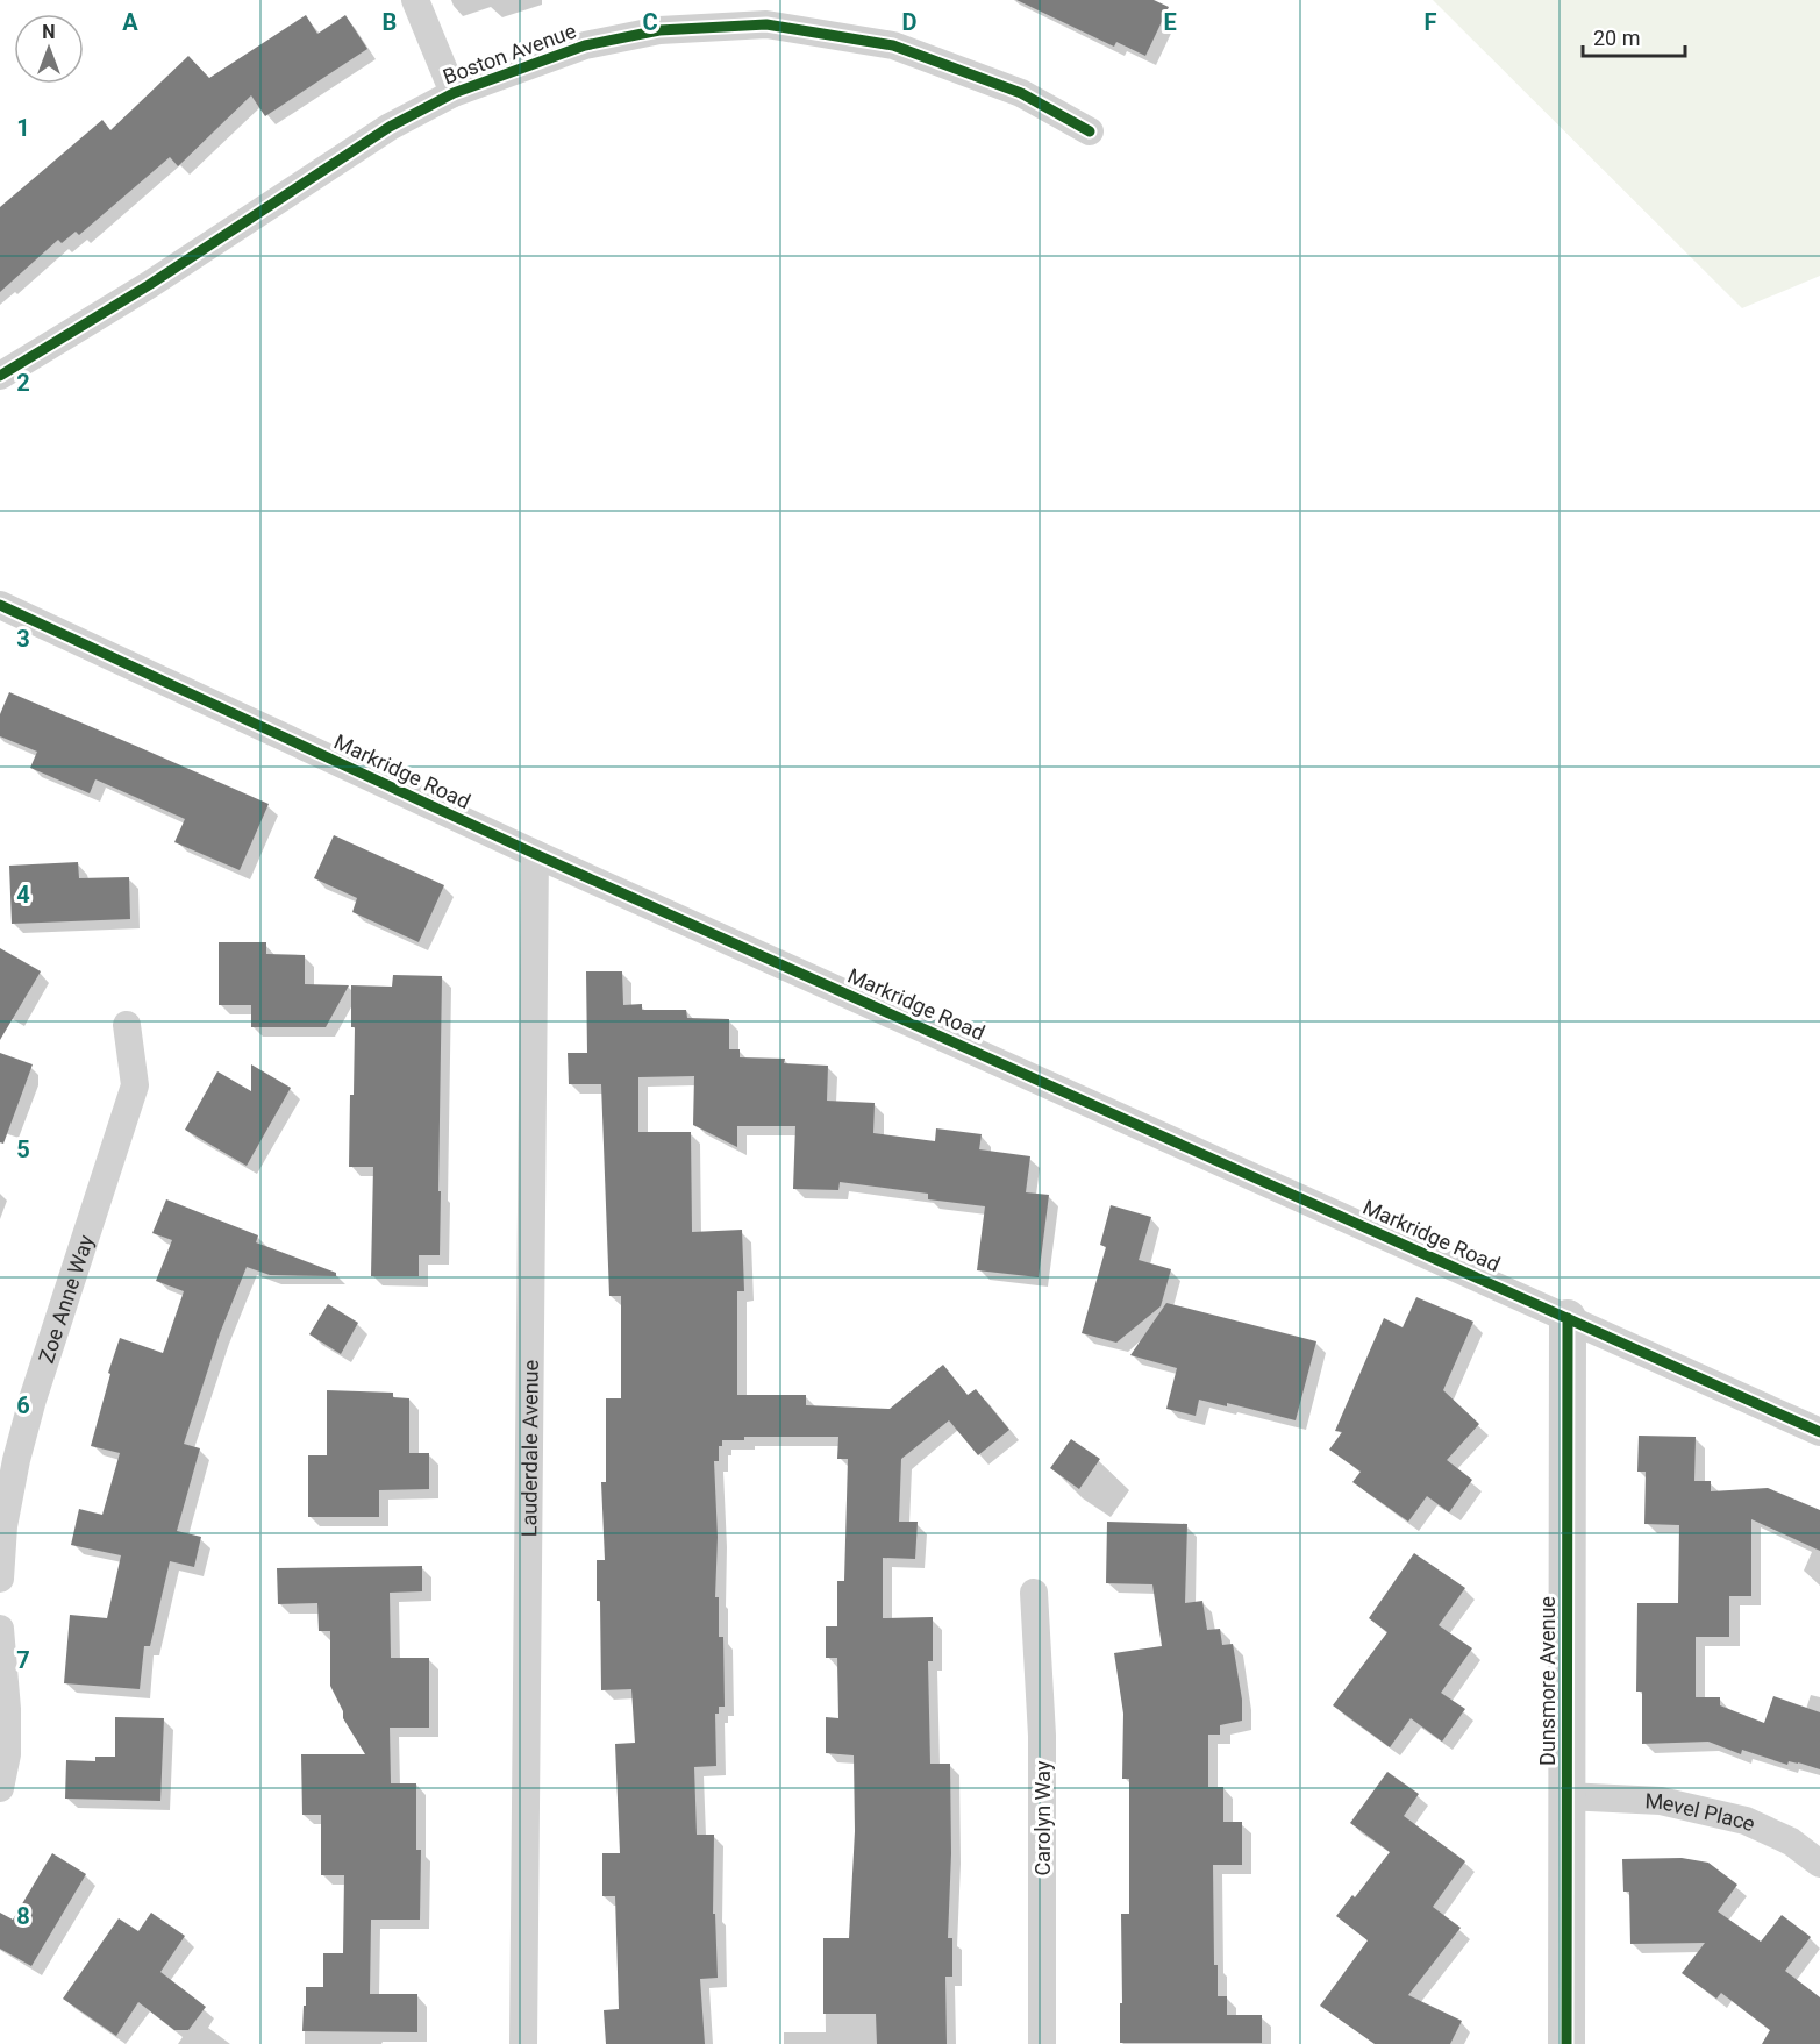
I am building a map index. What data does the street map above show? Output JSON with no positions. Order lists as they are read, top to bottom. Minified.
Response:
{"streets":{"street":["Boston Avenue","Markridge Road","Zoe Anne Way","Lauderdale Avenue","Dunsmore Avenue","Mevel Place","Carolyn Way"]},"crossings":[["Markridge Road","Lauderdale Avenue"],["Markridge Road","Dunsmore Avenue"],["Dunsmore Avenue","Mevel Place"]],"scale_bar":"20 m","north":"top","grid":{"columns":["A","B","C","D","E","F"],"rows":["1","2","3","4","5","6","7","8"]}}
